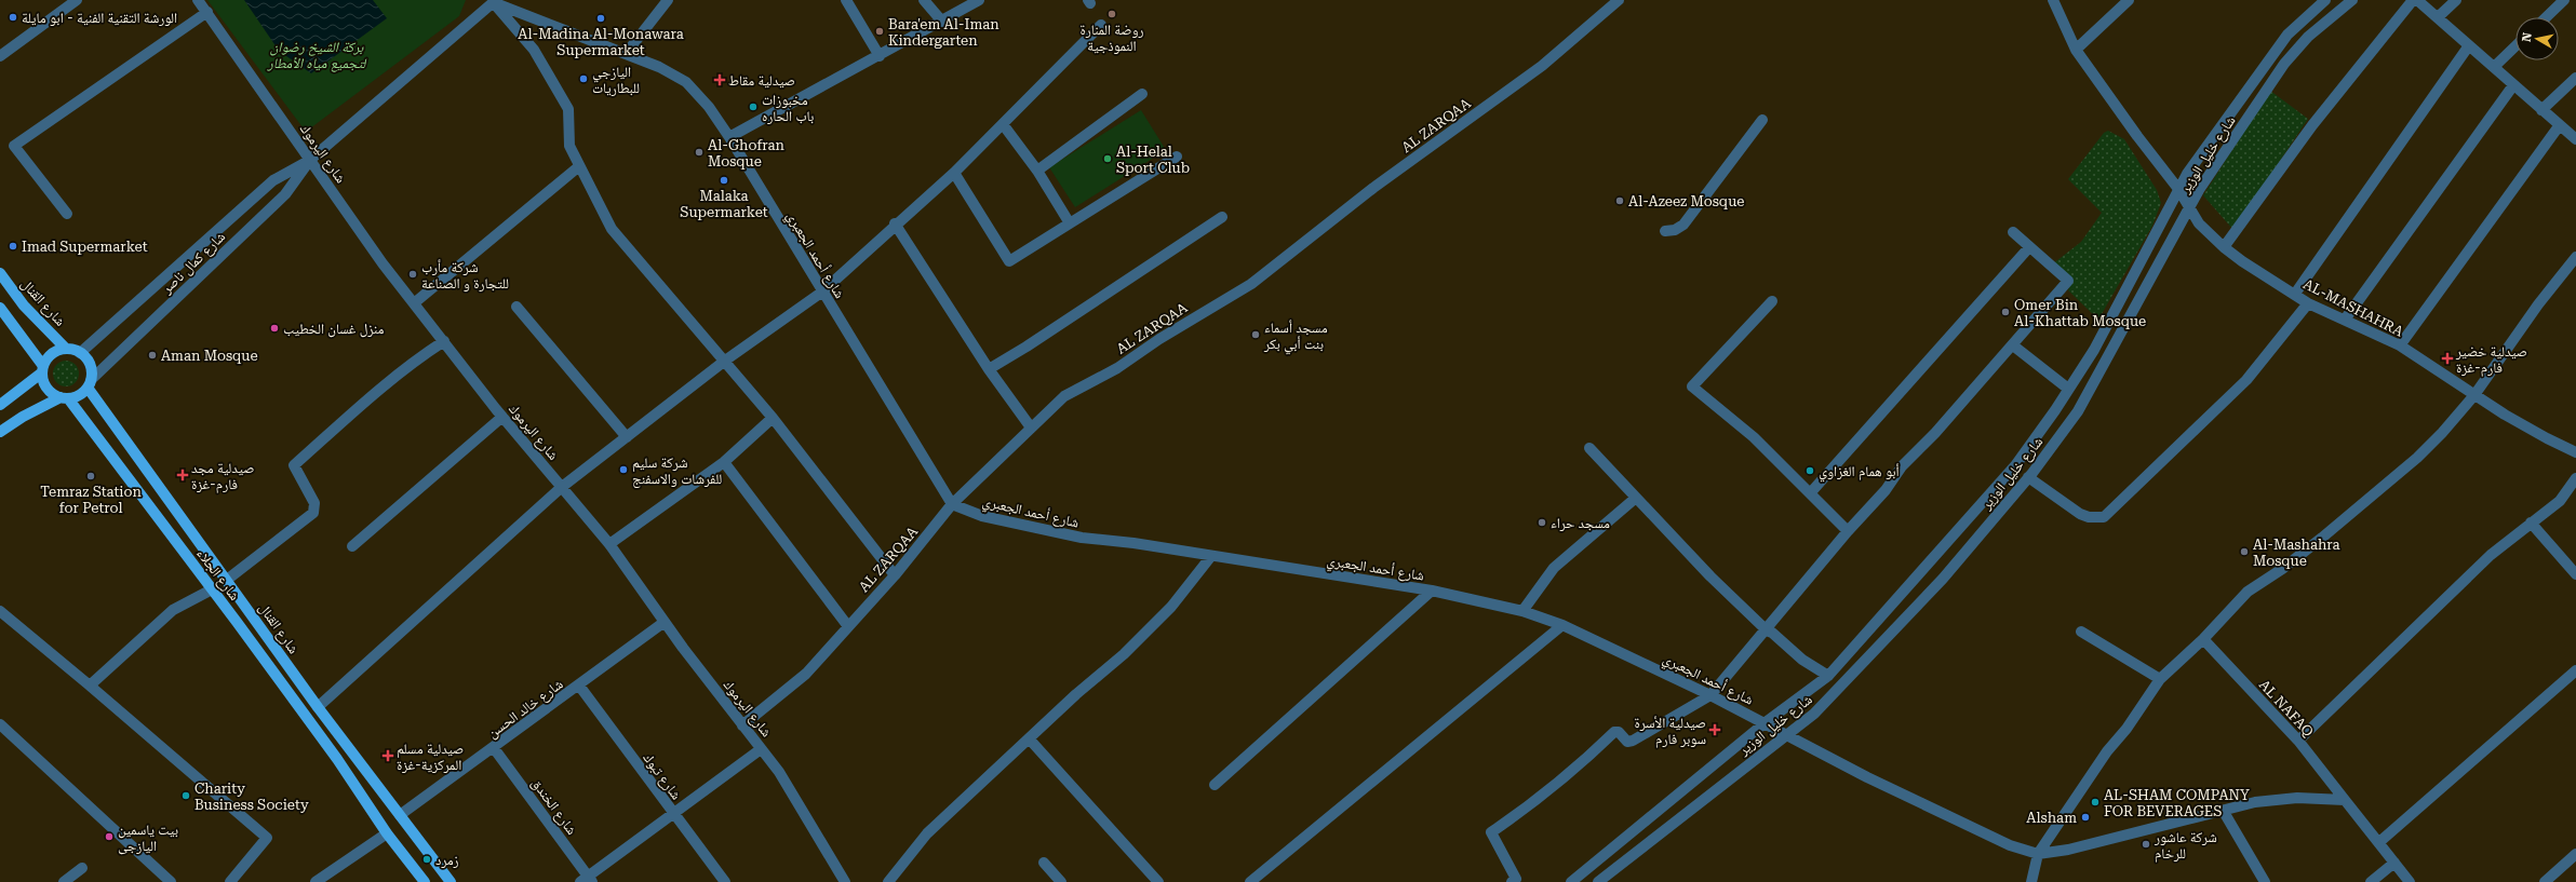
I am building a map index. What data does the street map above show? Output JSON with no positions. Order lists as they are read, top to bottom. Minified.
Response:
{"streets":{"main road":["شارع القنال","شارع الجلاء"],"street":["AL ZARQAA","شارع اليرموك","شارع خليل الوزير","شارع أحمد الجعبري","شارع كمال ناصر","AL-MASHAHRA","شارع خالد الحسن","AL NAFAQ","شارع تبوك","شارع الخندق"]},"crossings":[["AL ZARQAA","شارع اليرموك"],["AL ZARQAA","شارع أحمد الجعبري"],["شارع اليرموك","شارع كمال ناصر"],["شارع اليرموك","شارع خالد الحسن"],["شارع خليل الوزير","شارع أحمد الجعبري"],["شارع خليل الوزير","AL-MASHAHRA"],["شارع أحمد الجعبري","شارع كمال ناصر"],["شارع أحمد الجعبري","AL NAFAQ"],["شارع كمال ناصر","شارع القنال"],["شارع كمال ناصر","شارع الجلاء"],["شارع القنال","شارع الجلاء"],["شارع القنال","شارع خالد الحسن"],["شارع خالد الحسن","شارع تبوك"],["شارع خالد الحسن","شارع الخندق"]],"parks":["بركة الشيخ رضوان لتجميع مياه الأمطار"],"places":{"other":["روضة المنارة النموذجية","الورشة التقنية الفنية - ابو مايلة","Al-Madina Al-Monawara Supermarket","Bara'em Al-Iman Kindergarten","اليازجي للبطاريات","مخبوزات باب الحاره","Al-Ghofran Mosque","Al-Helal Sport Club","Malaka Supermarket","Al-Azeez Mosque","Imad Supermarket","شركة مأرب للتجارة و الصناعة","Omer Bin Al-Khattab Mosque","منزل غسان الخطيب","مسجد أسماء بنت أبي بكر","Aman Mosque","شركة سليم للفرشات والاسفنج","أبو همام الغزاوي","Temraz Station for Petrol","مسجد حراء","Al-Mashahra Mosque","Charity Business Society","AL-SHAM COMPANY FOR BEVERAGES","Alsham","بيت ياسمين اليازجى","شركة عاشور للرخام","زمرد"],"health":["صيدلية مقاط","صيدلية خضير فارم-غزة","صيدلية مجد فارم-غزة","صيدلية الأسرة سوبر فارم","صيدلية مسلم المركزية-غزة"]},"north":"left"}
